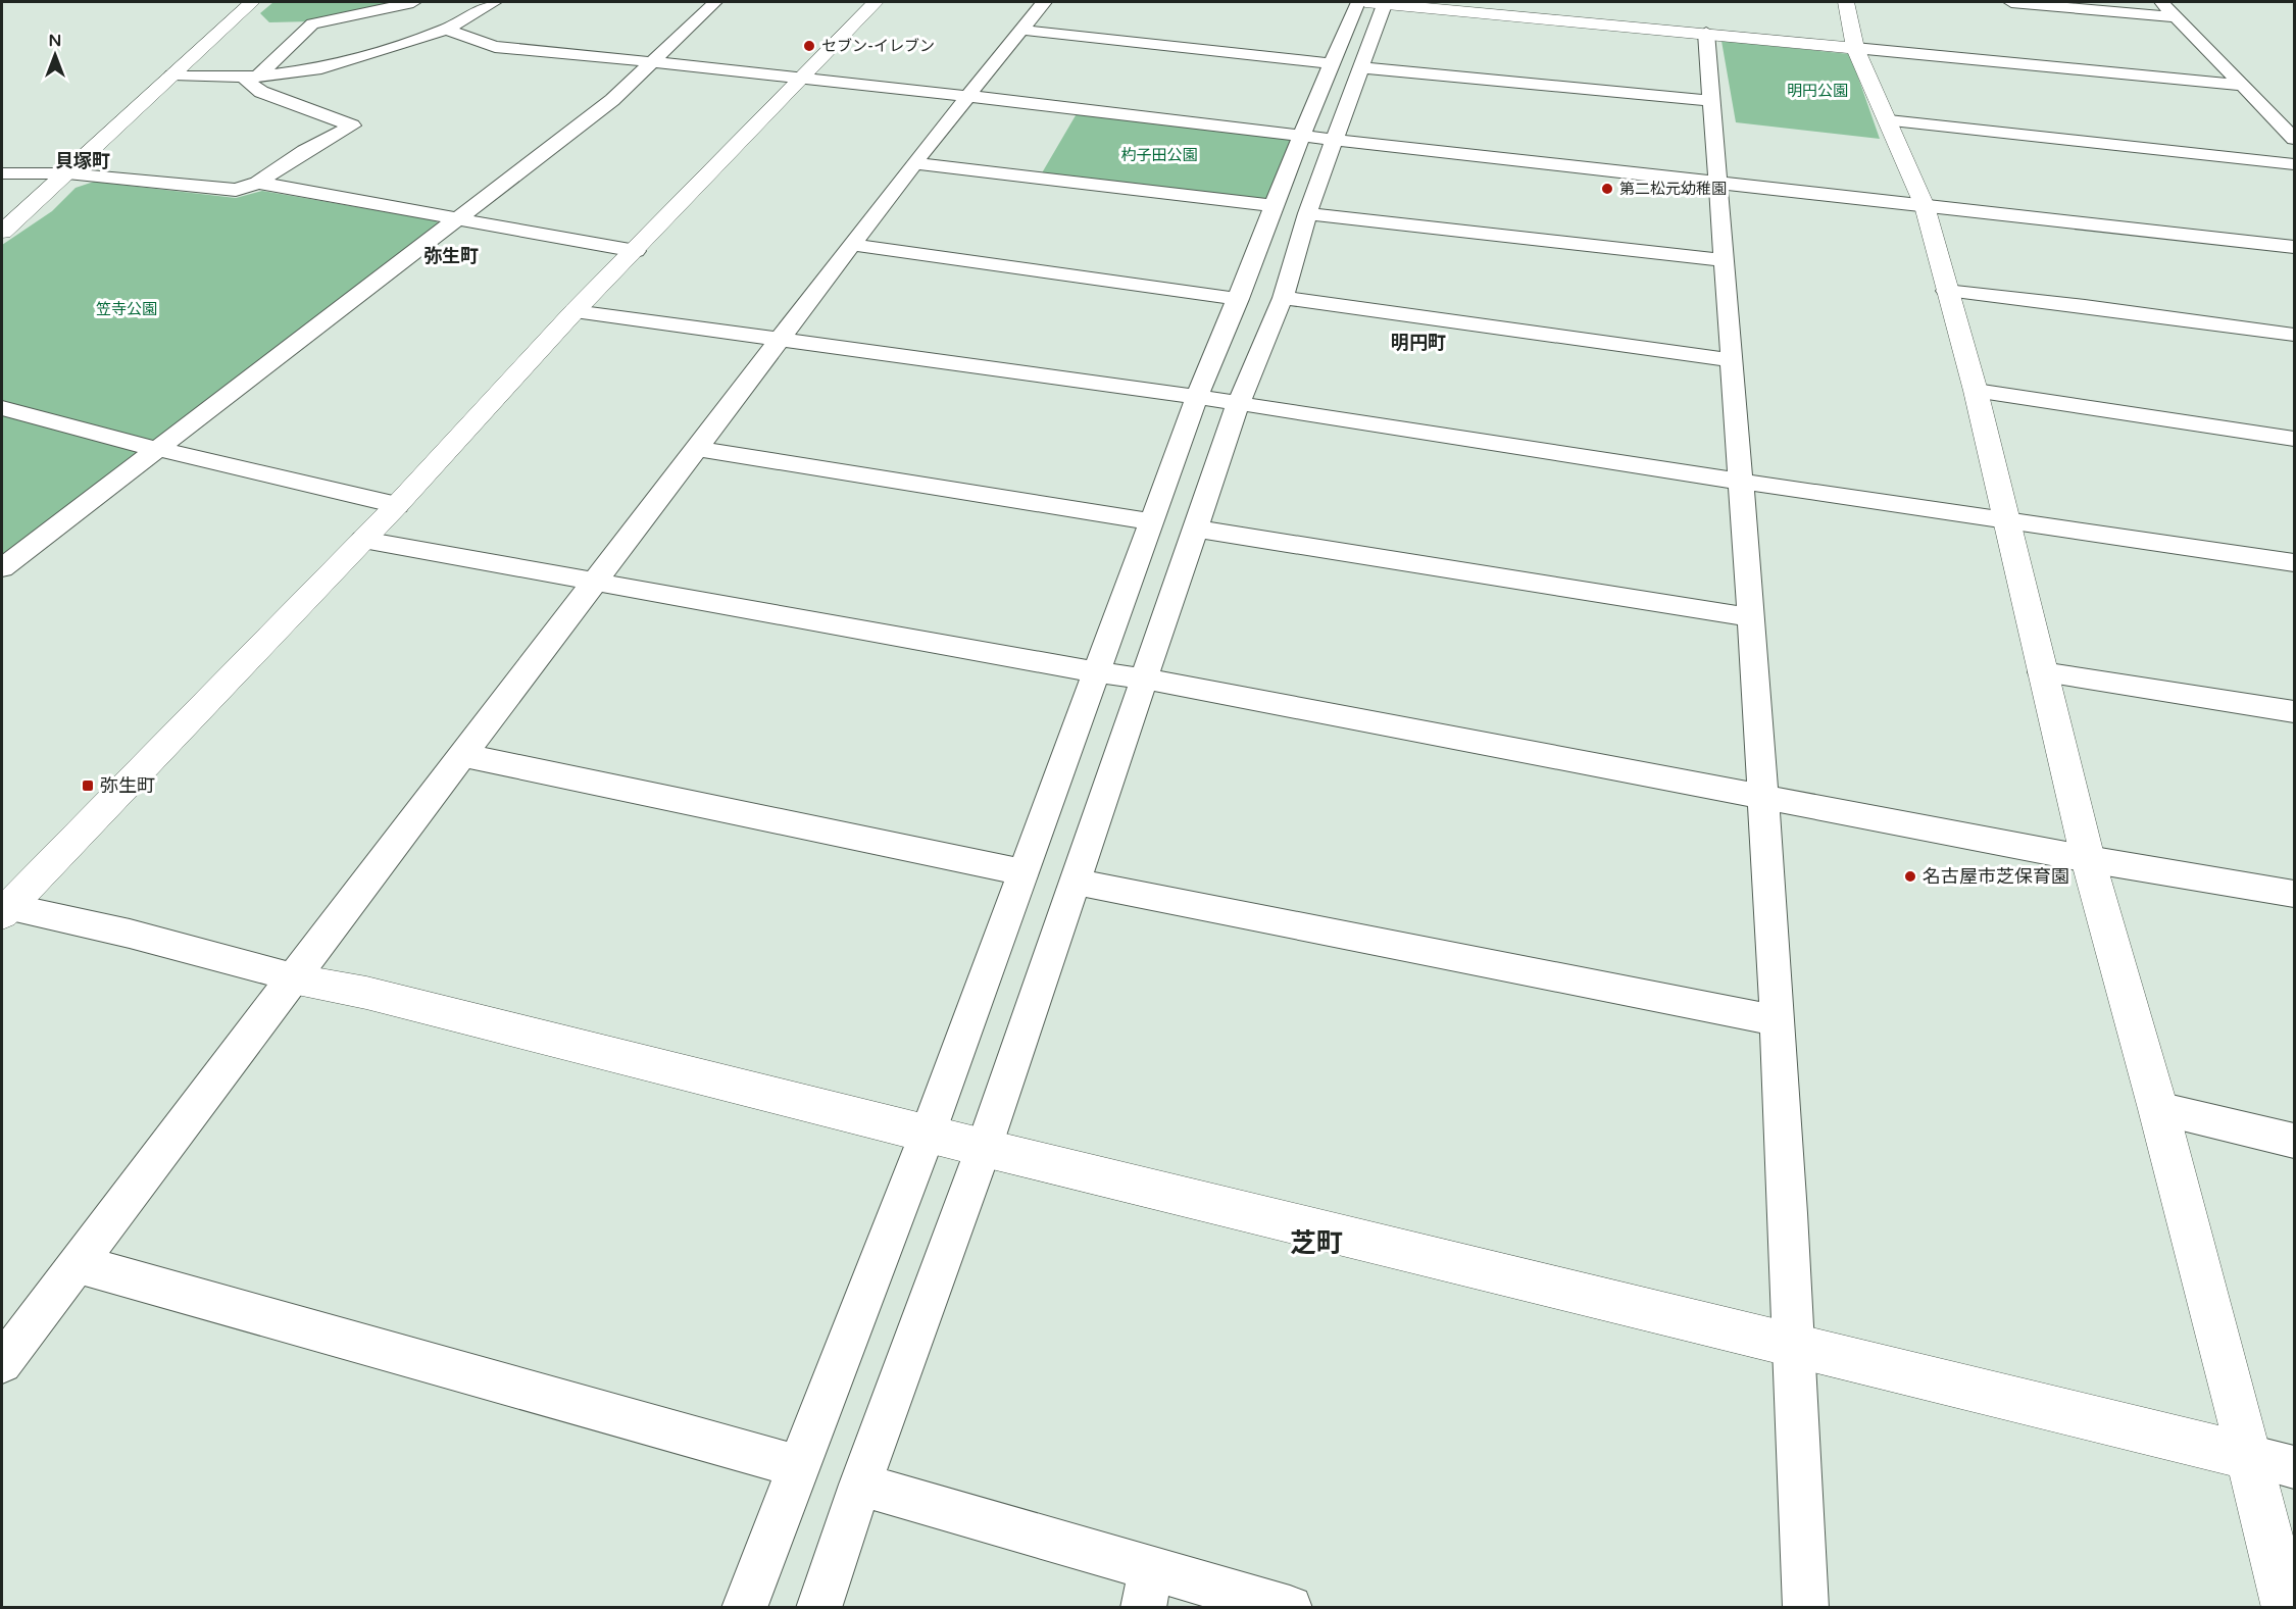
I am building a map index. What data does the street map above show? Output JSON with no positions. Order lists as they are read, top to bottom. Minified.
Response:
{"districts":["貝塚町","弥生町","明円町","芝町"],"parks":["明円公園","杓子田公園","笠寺公園"],"places":{"other":["セブン-イレブン","第二松元幼稚園","名古屋市芝保育園"],"transit":["弥生町"]},"north":"top"}
